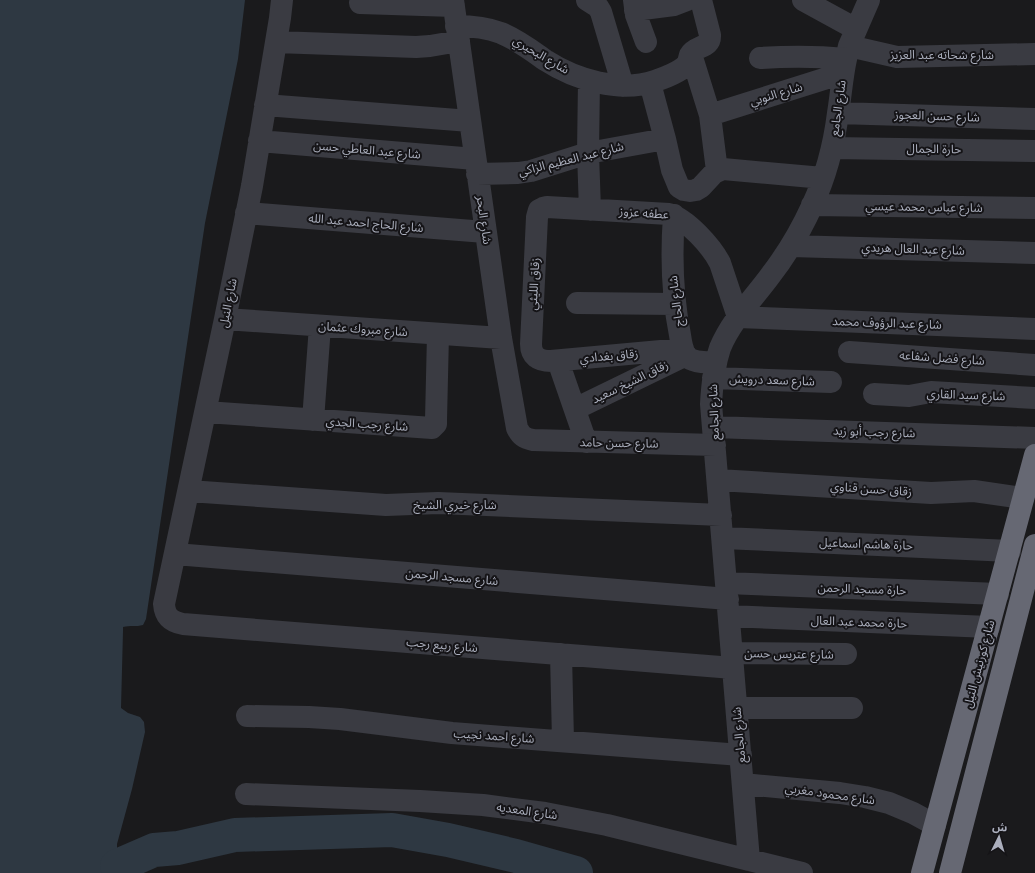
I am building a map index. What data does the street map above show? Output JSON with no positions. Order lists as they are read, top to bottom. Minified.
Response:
{"streets":{"highway":["شارع كورنيش النيل"],"street":["شارع البحيري","شارع شحاته عبد العزيز","شارع النوبي","شارع الجامع","شارع حسن العجوز","حارة الجمال","شارع عبد العاطي حسن","شارع عبد العظيم الزاكي","شارع عباس محمد عيسي","عطفه عزوز","شارع البحر","شارع الحاج احمد عبد الله","شارع عبد العال هريدي","زقاق الليثي","شارع الحاج","شارع النيل","شارع عبد الرؤوف محمد","شارع مبروك عثمان","زقاق بغدادي","شارع فضل شفاعه","شارع سعد درويش","زقاق الشيخ سعيد","شارع سيد القاري","شارع رجب الجدي","شارع رجب أبو زيد","شارع حسن حامد","زقاق حسن قناوي","شارع خيري الشيخ","حارة هاشم اسماعيل","شارع مسجد الرحمن","حارة مسجد الرحمن","حارة محمد عبد العال","شارع ربيع رجب","شارع عتريس حسن","شارع احمد نجيب","شارع محمود مغربي","شارع المعديه"]},"crossings":[["شارع البحيري","شارع البحر"],["شارع شحاته عبد العزيز","شارع النوبي"],["شارع شحاته عبد العزيز","شارع الجامع"],["شارع النوبي","شارع الجامع"],["شارع الجامع","شارع حسن العجوز"],["شارع الجامع","حارة الجمال"],["شارع الجامع","شارع عباس محمد عيسي"],["شارع الجامع","عطفه عزوز"],["شارع الجامع","شارع عبد العال هريدي"],["شارع الجامع","شارع عبد الرؤوف محمد"],["شارع الجامع","شارع سعد درويش"],["شارع الجامع","شارع رجب أبو زيد"],["شارع الجامع","شارع حسن حامد"],["شارع الجامع","زقاق حسن قناوي"],["شارع الجامع","شارع خيري الشيخ"],["شارع الجامع","حارة هاشم اسماعيل"],["شارع الجامع","شارع مسجد الرحمن"],["شارع الجامع","حارة مسجد الرحمن"],["شارع الجامع","حارة محمد عبد العال"],["شارع الجامع","شارع ربيع رجب"],["شارع الجامع","شارع عتريس حسن"],["شارع الجامع","شارع احمد نجيب"],["شارع الجامع","شارع محمود مغربي"],["شارع الجامع","شارع المعديه"],["شارع عبد العاطي حسن","شارع عبد العظيم الزاكي"],["شارع عبد العاطي حسن","شارع البحر"],["شارع عبد العاطي حسن","شارع النيل"],["شارع عبد العظيم الزاكي","شارع البحر"],["عطفه عزوز","زقاق الليثي"],["عطفه عزوز","شارع الحاج"],["عطفه عزوز","شارع عبد الرؤوف محمد"],["شارع البحر","شارع الحاج احمد عبد الله"],["شارع البحر","شارع مبروك عثمان"],["شارع البحر","شارع حسن حامد"],["شارع الحاج احمد عبد الله","شارع النيل"],["زقاق الليثي","زقاق بغدادي"],["شارع الحاج","زقاق بغدادي"],["شارع الحاج","زقاق الشيخ سعيد"],["شارع النيل","شارع مبروك عثمان"],["شارع النيل","شارع رجب الجدي"],["شارع النيل","شارع خيري الشيخ"],["شارع النيل","شارع مسجد الرحمن"],["شارع النيل","شارع ربيع رجب"],["شارع مبروك عثمان","شارع رجب الجدي"],["زقاق بغدادي","زقاق الشيخ سعيد"],["شارع رجب أبو زيد","شارع حسن حامد"],["زقاق حسن قناوي","شارع كورنيش النيل"],["حارة هاشم اسماعيل","شارع كورنيش النيل"],["شارع مسجد الرحمن","حارة مسجد الرحمن"],["شارع مسجد الرحمن","حارة محمد عبد العال"],["حارة مسجد الرحمن","حارة محمد عبد العال"],["حارة مسجد الرحمن","شارع كورنيش النيل"],["حارة محمد عبد العال","شارع كورنيش النيل"],["شارع ربيع رجب","شارع عتريس حسن"],["شارع كورنيش النيل","شارع محمود مغربي"]],"north":"top"}
